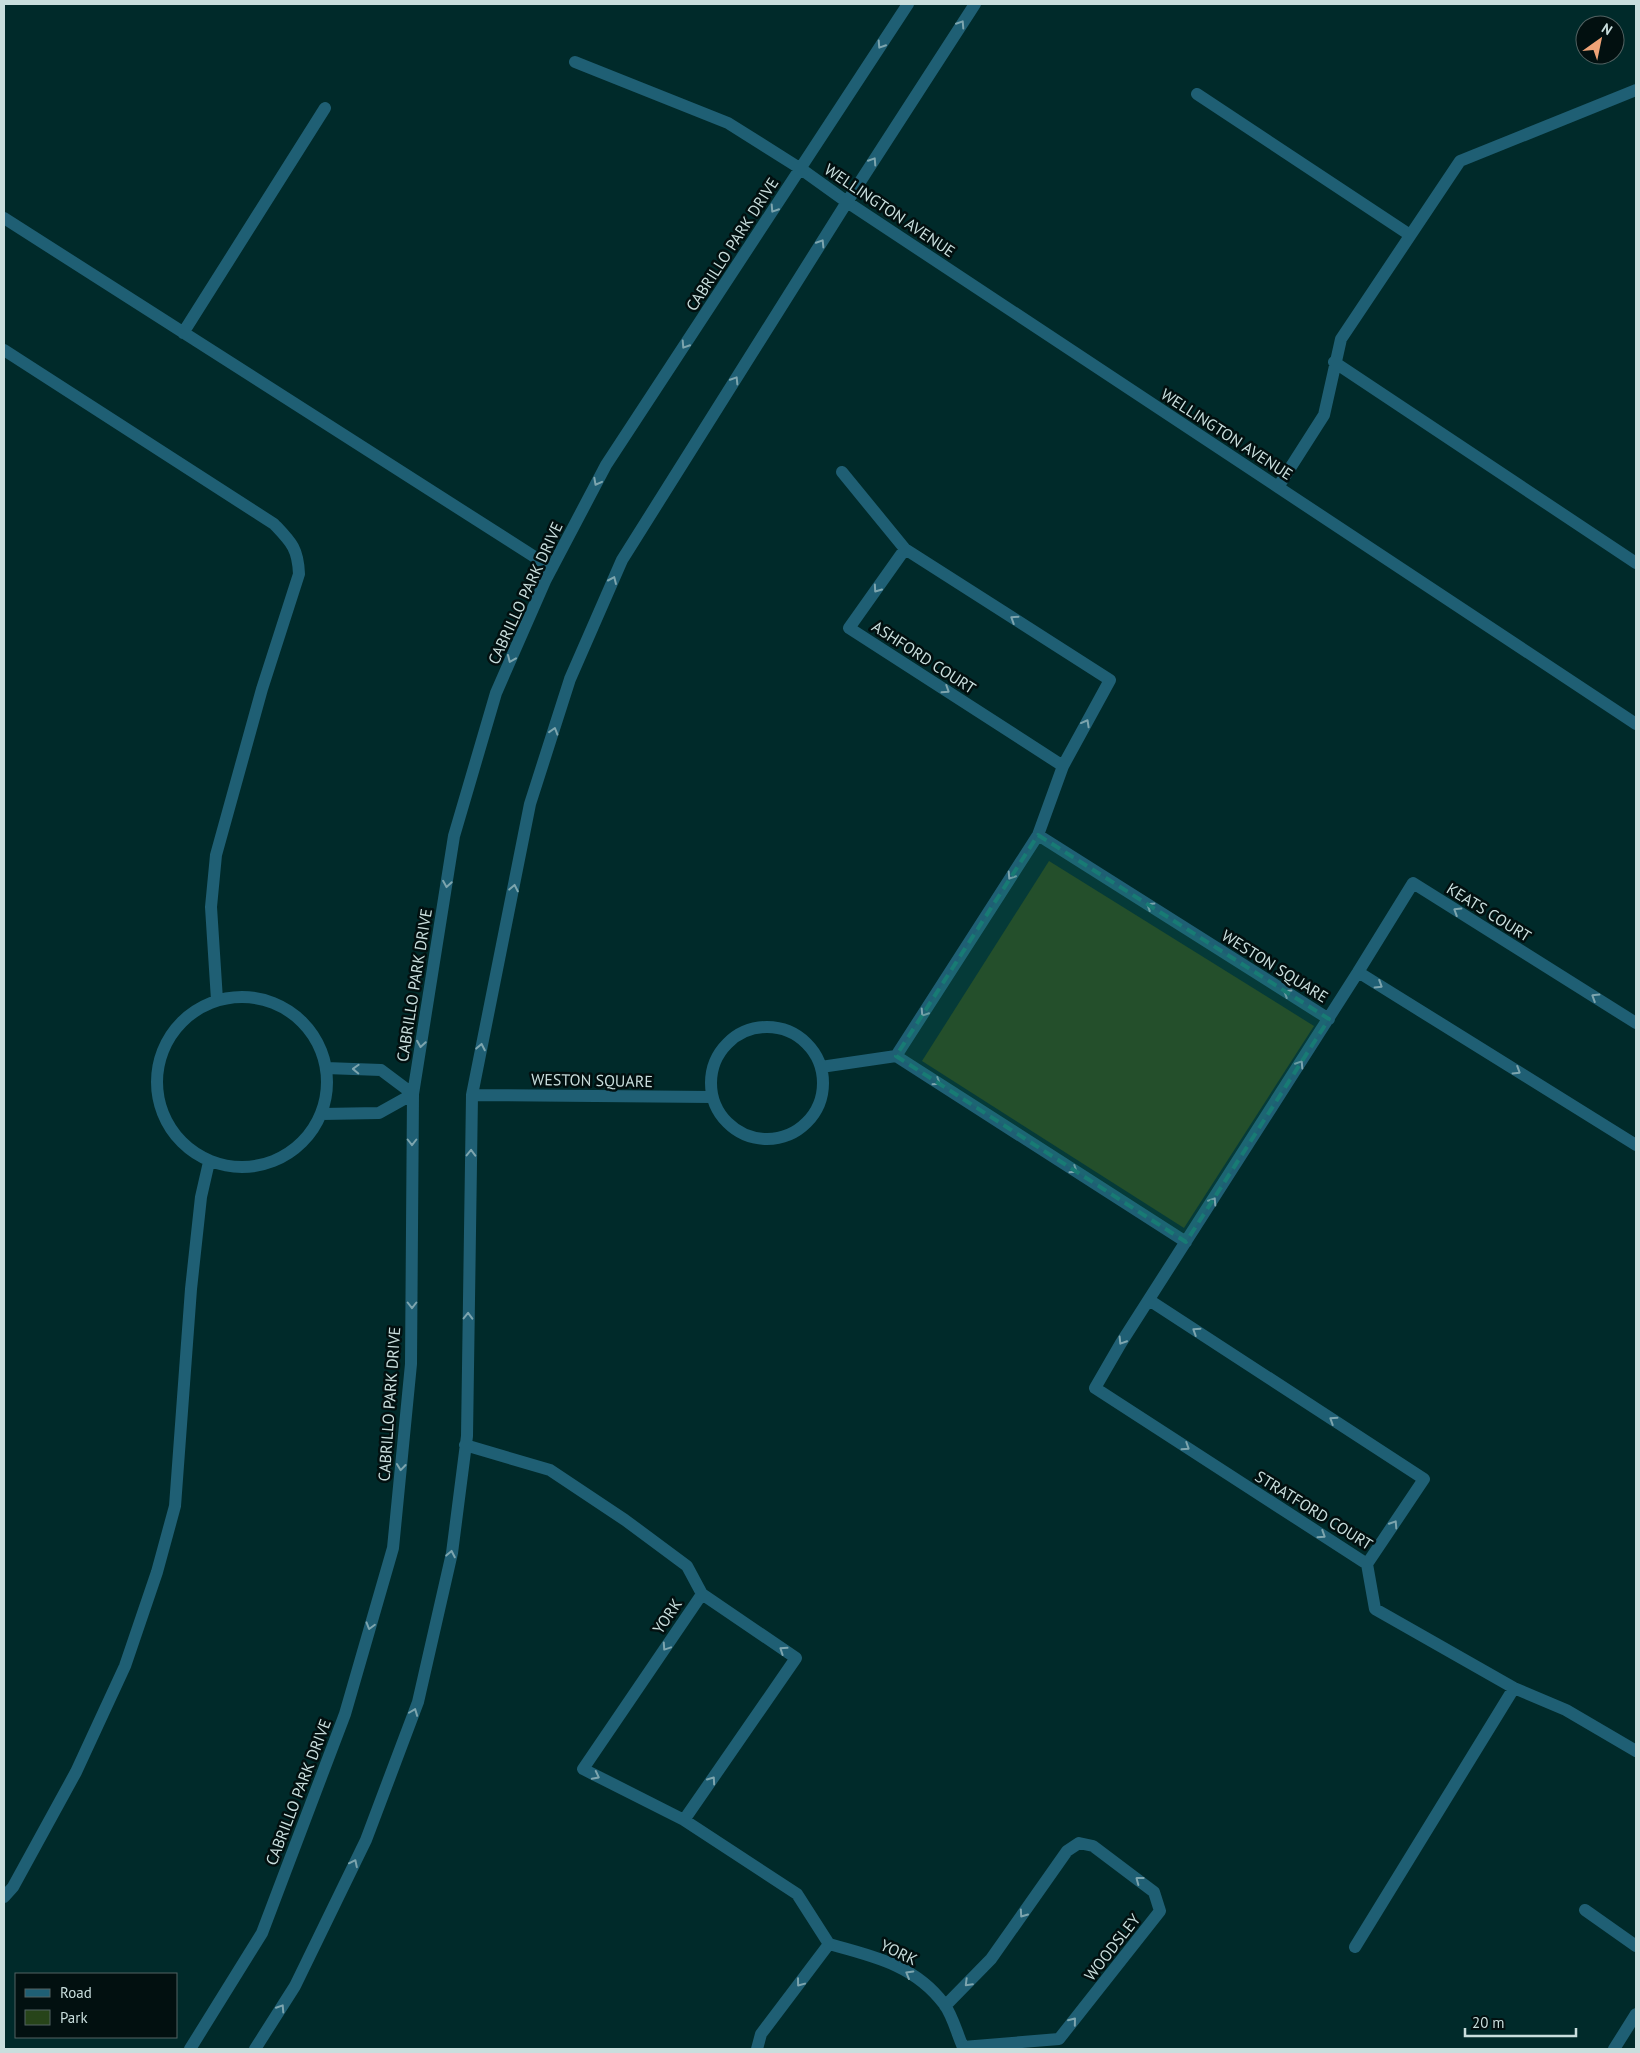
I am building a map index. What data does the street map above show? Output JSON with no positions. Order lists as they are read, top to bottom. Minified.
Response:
{"streets":{"street":["WELLINGTON AVENUE","CABRILLO PARK DRIVE","ASHFORD COURT","KEATS COURT","WESTON SQUARE","STRATFORD COURT","YORK","WOODSLEY"]},"crossings":[["WELLINGTON AVENUE","CABRILLO PARK DRIVE"],["KEATS COURT","WESTON SQUARE"],["WESTON SQUARE","STRATFORD COURT"],["YORK","WOODSLEY"]],"legend":["Road","Park"],"scale_bar":"20 m","north":"top right"}
